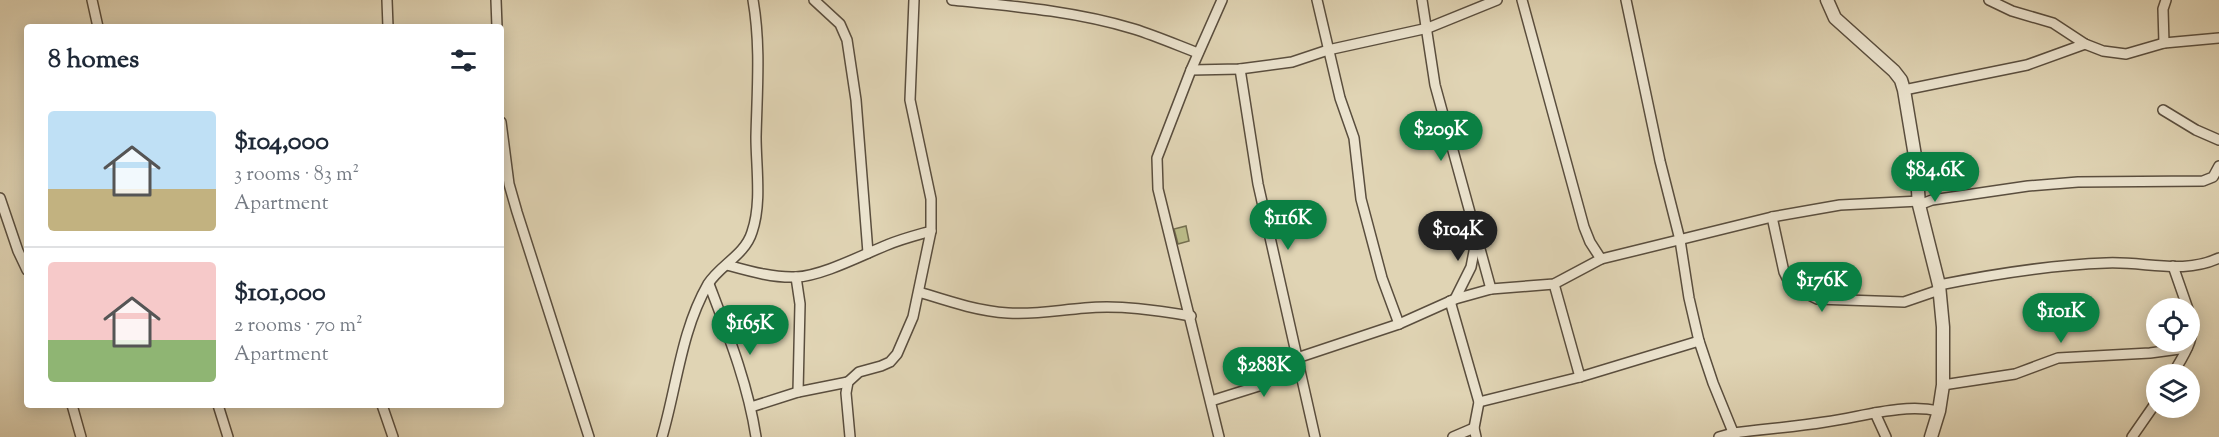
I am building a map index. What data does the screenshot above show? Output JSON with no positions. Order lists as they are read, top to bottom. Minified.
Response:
{"page":{"heading":"8 homes","list":[{"name":"$104,000","note":"3 rooms · 83 m² · Apartment"},{"name":"$101,000","note":"2 rooms · 70 m² · Apartment"}],"price":["$209K","$84.6K","$116K","$104K","$176K","$101K","$165K","$288K"]}}
